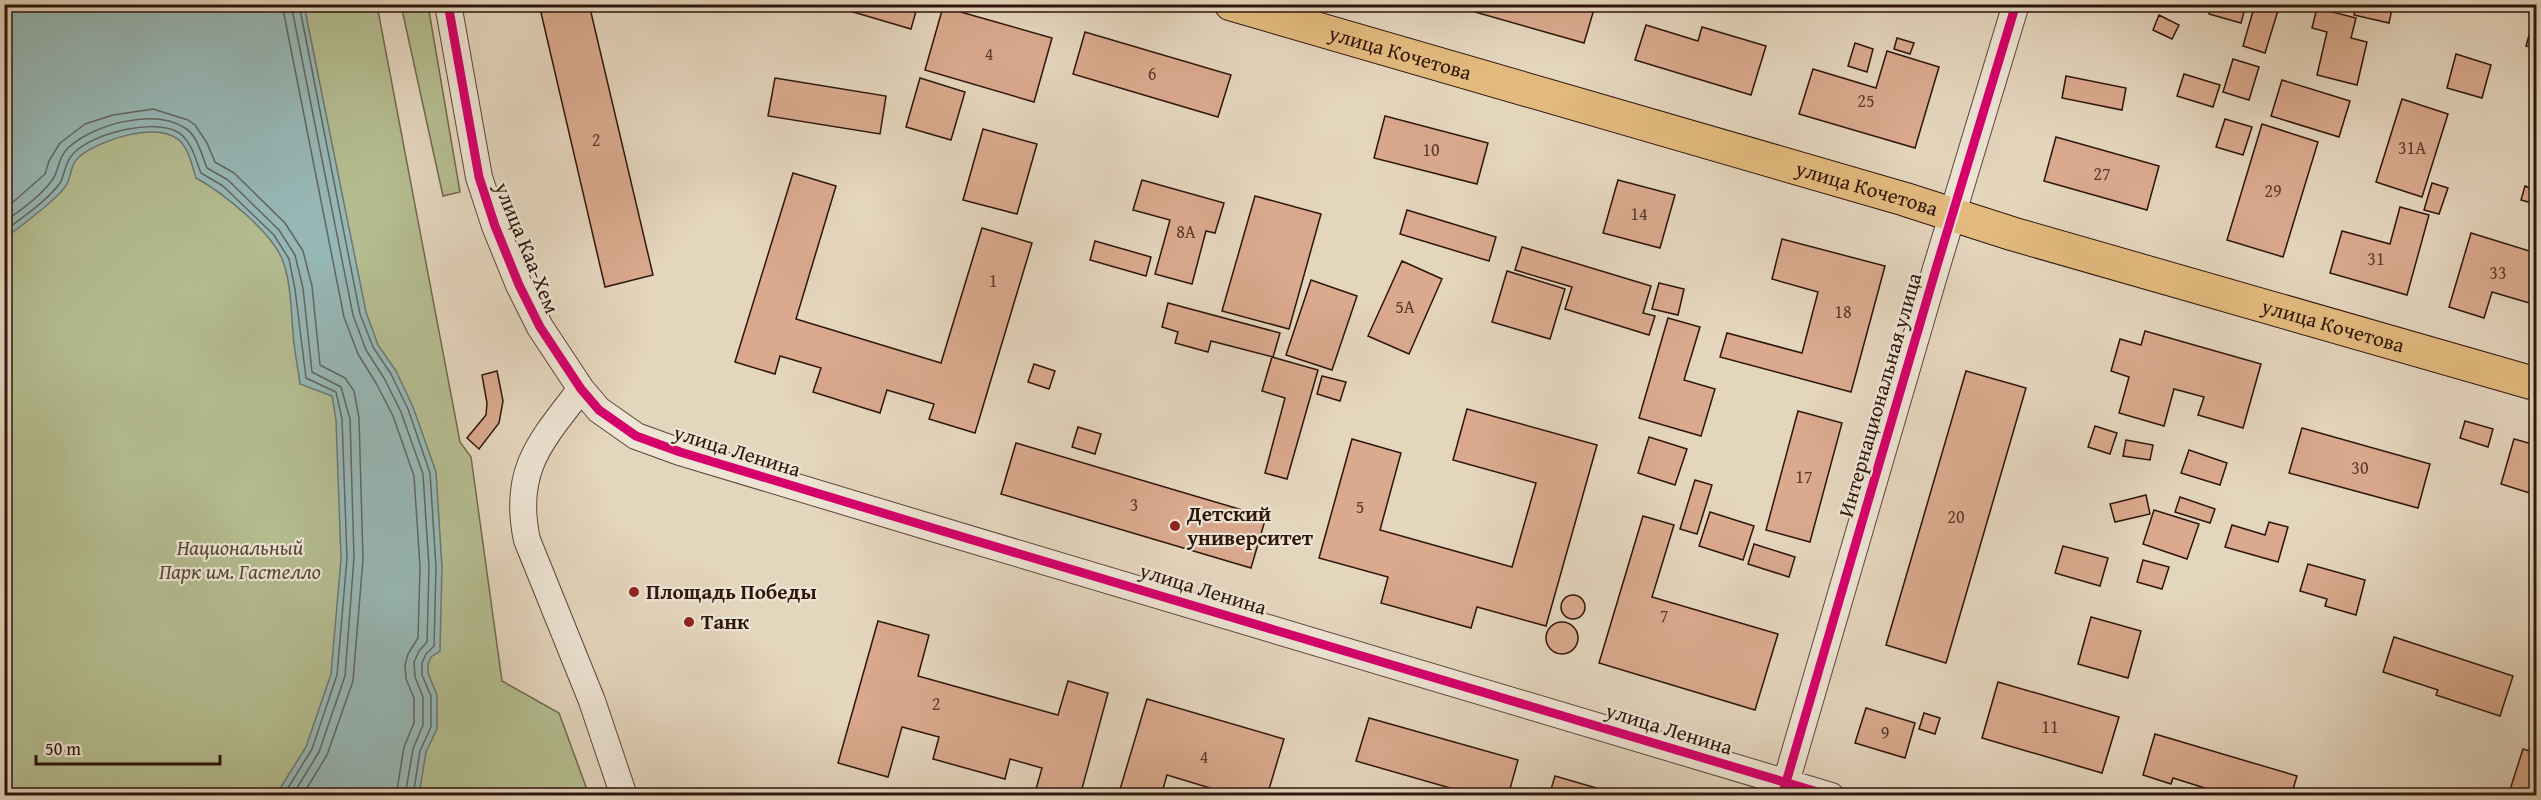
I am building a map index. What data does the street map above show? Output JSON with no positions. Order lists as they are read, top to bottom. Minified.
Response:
{"streets":{"main road":["улица Кочетова"],"street":["улица Каа-Хем","Интернациональная улица","улица Ленина"]},"crossings":[["улица Кочетова","Интернациональная улица"],["улица Каа-Хем","улица Ленина"],["Интернациональная улица","улица Ленина"]],"parks":["Национальный Парк им. Гастелло"],"places":["Детский университет","Площадь Победы","Танк"],"house_numbers":["4","6","25","2","31А","10","27","29","14","8А","31","33","1","5А","18","30","17","3","5","20","7","2","11","9","4"],"scale_bar":"50 m"}
